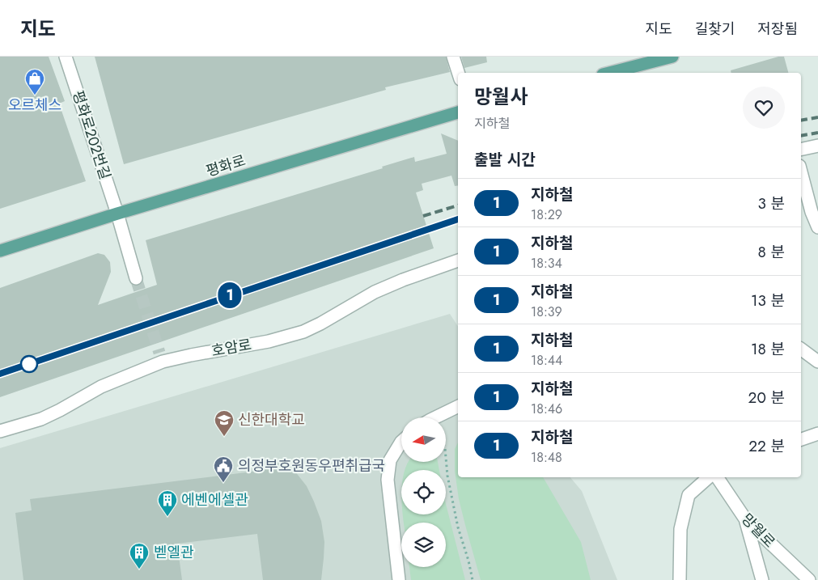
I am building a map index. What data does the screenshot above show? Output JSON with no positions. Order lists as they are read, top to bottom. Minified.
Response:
{"streets":{"main road":["평화로"],"street":["평화로202번길","호암로","망월로"]},"crossings":[["평화로202번길","평화로"]],"places":{"shop":["오르체스"],"school or university":["신한대학교"],"public building":["의정부호원동우편취급국"],"building":["에벤에셀관","벧엘관"]},"lines":["metro line 1"],"north":"left","page":{"header":"지도","nav":["지도","길찾기","저장됨"],"on_map":"1","heading":[["망월사","지하철"],"출발 시간"],"list":[{"mark":"1","name":"지하철","note":"18:29","value":"3 분"},{"mark":"1","name":"지하철","note":"18:34","value":"8 분"},{"mark":"1","name":"지하철","note":"18:39","value":"13 분"},{"mark":"1","name":"지하철","note":"18:44","value":"18 분"},{"mark":"1","name":"지하철","note":"18:46","value":"20 분"},{"mark":"1","name":"지하철","note":"18:48","value":"22 분"}]}}
